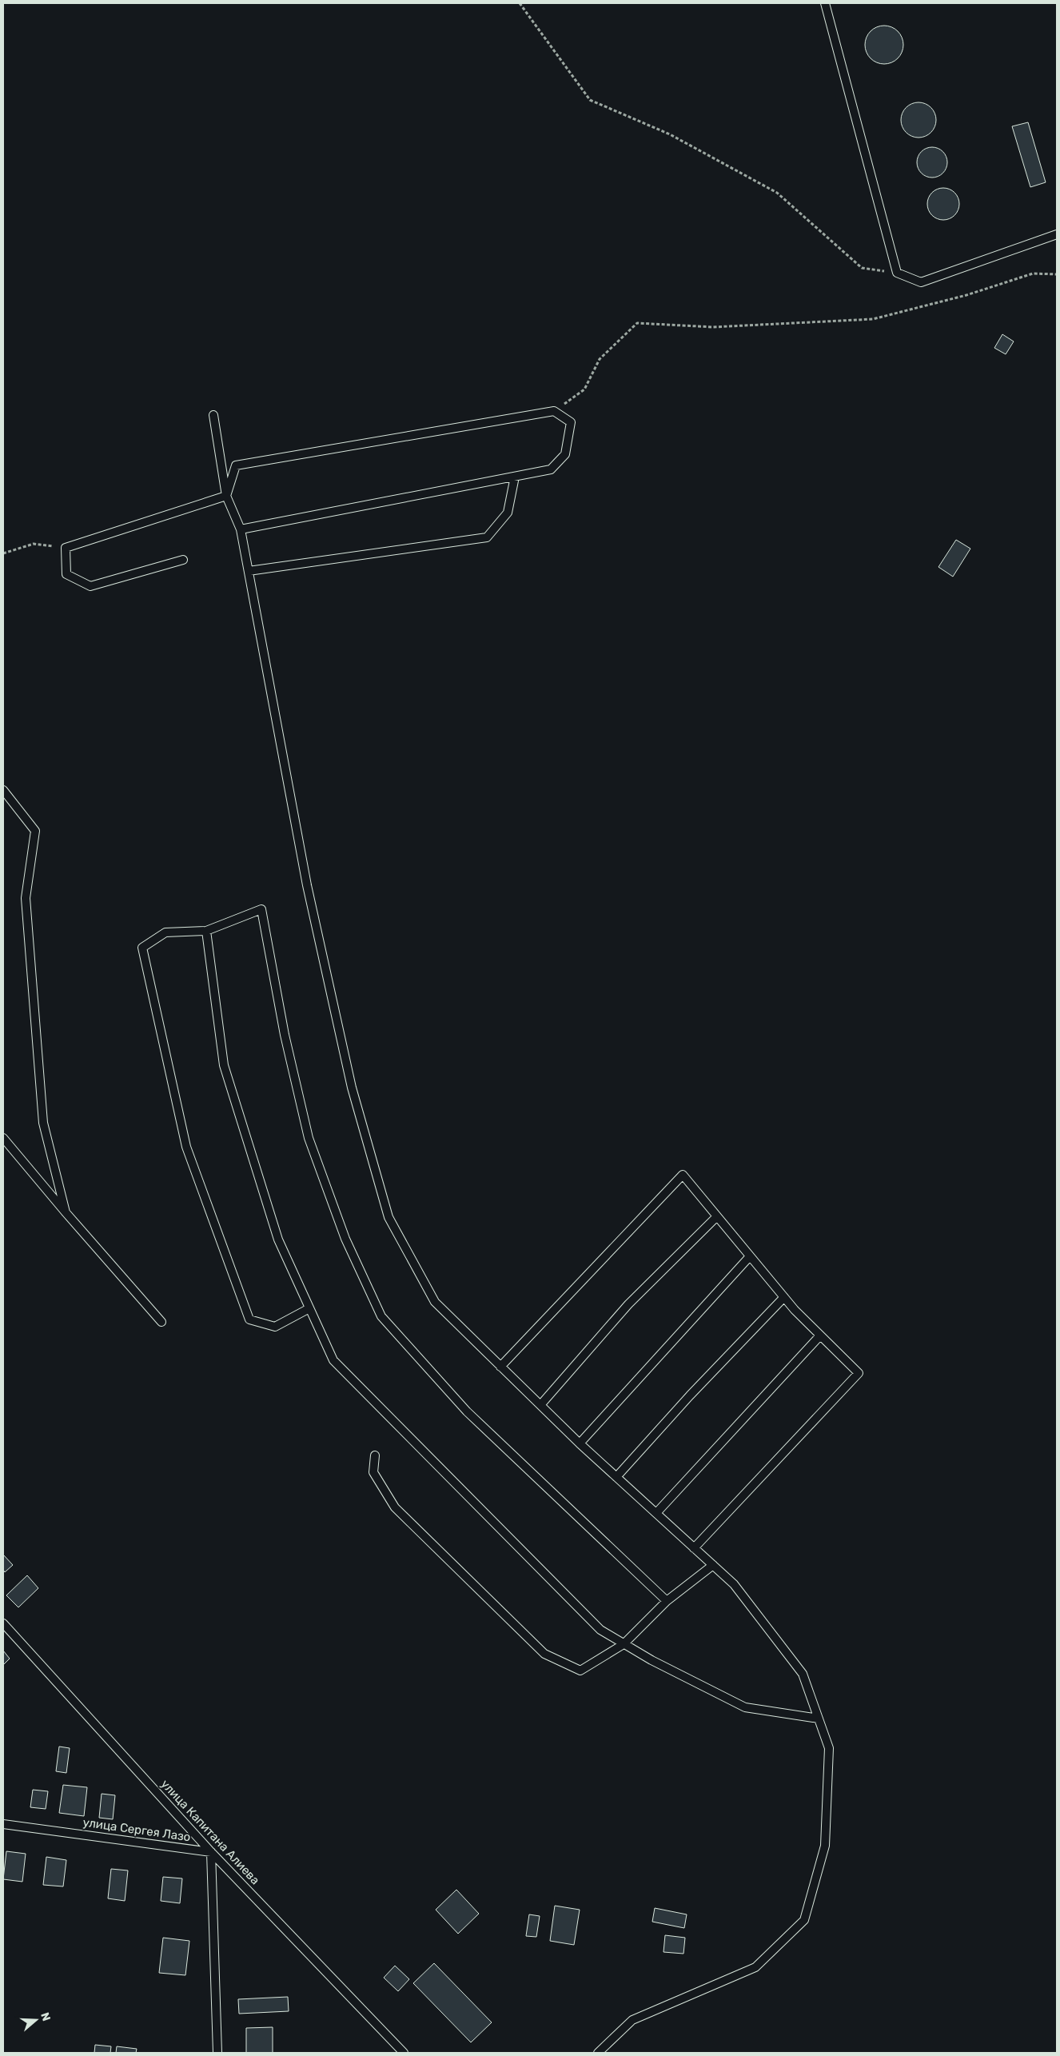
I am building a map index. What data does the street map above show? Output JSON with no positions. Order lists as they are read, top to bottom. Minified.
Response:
{"streets":{"lane":["улица Сергея Лазо","улица Капитана Алиева"]},"crossings":[["улица Сергея Лазо","улица Капитана Алиева"]],"north":"right"}
